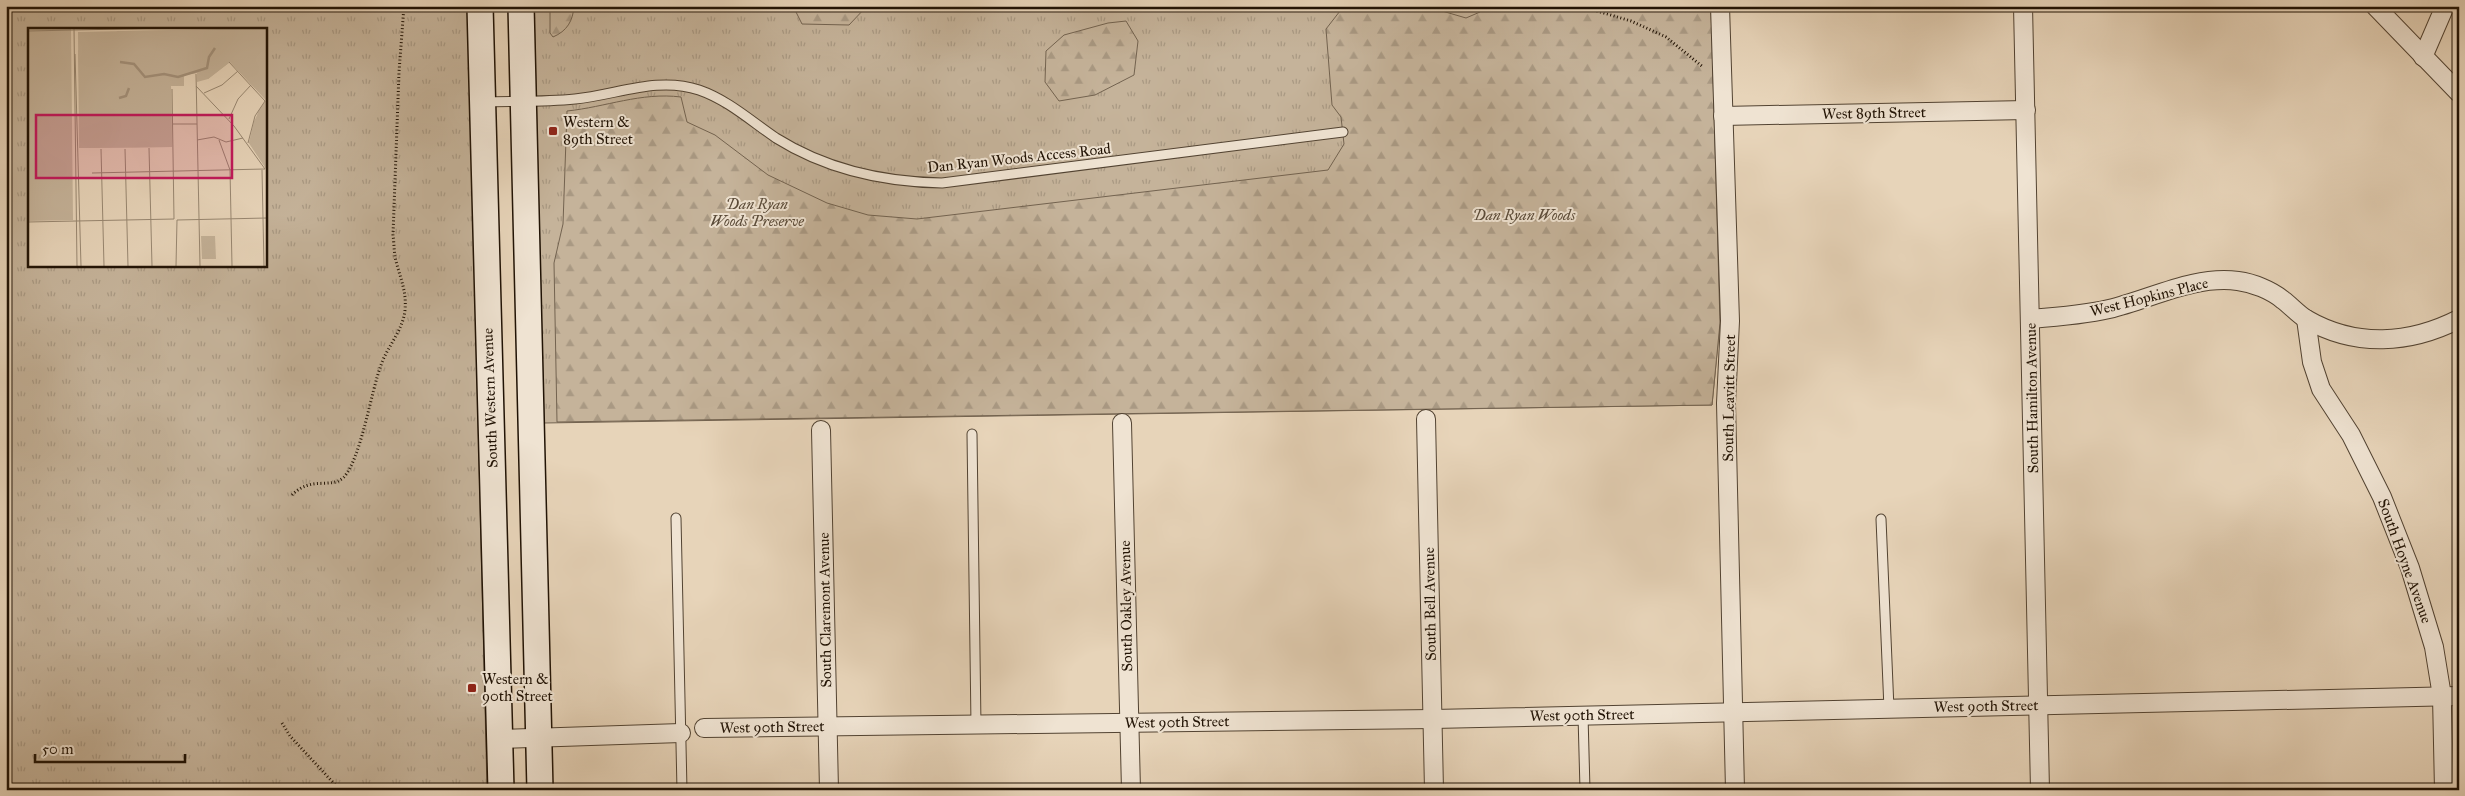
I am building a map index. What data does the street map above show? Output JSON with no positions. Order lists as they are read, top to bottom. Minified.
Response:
{"streets":{"main road":["South Western Avenue"],"street":["West 89th Street","West Hopkins Place","South Leavitt Street","South Hamilton Avenue","South Hoyne Avenue","South Bell Avenue","South Oakley Avenue","South Claremont Avenue","West 90th Street"],"lane":["Dan Ryan Woods Access Road"]},"crossings":[["West 89th Street","South Leavitt Street"],["West 89th Street","South Hamilton Avenue"],["Dan Ryan Woods Access Road","South Western Avenue"],["West Hopkins Place","South Hamilton Avenue"],["West Hopkins Place","South Hoyne Avenue"],["South Leavitt Street","West 90th Street"],["South Hamilton Avenue","West 90th Street"],["South Hoyne Avenue","West 90th Street"],["South Bell Avenue","West 90th Street"],["South Oakley Avenue","West 90th Street"],["South Claremont Avenue","West 90th Street"]],"parks":["Dan Ryan Woods Preserve","Dan Ryan Woods"],"places":{"transit":["Western & 89th Street","Western & 90th Street"]},"scale_bar":"50 m"}
